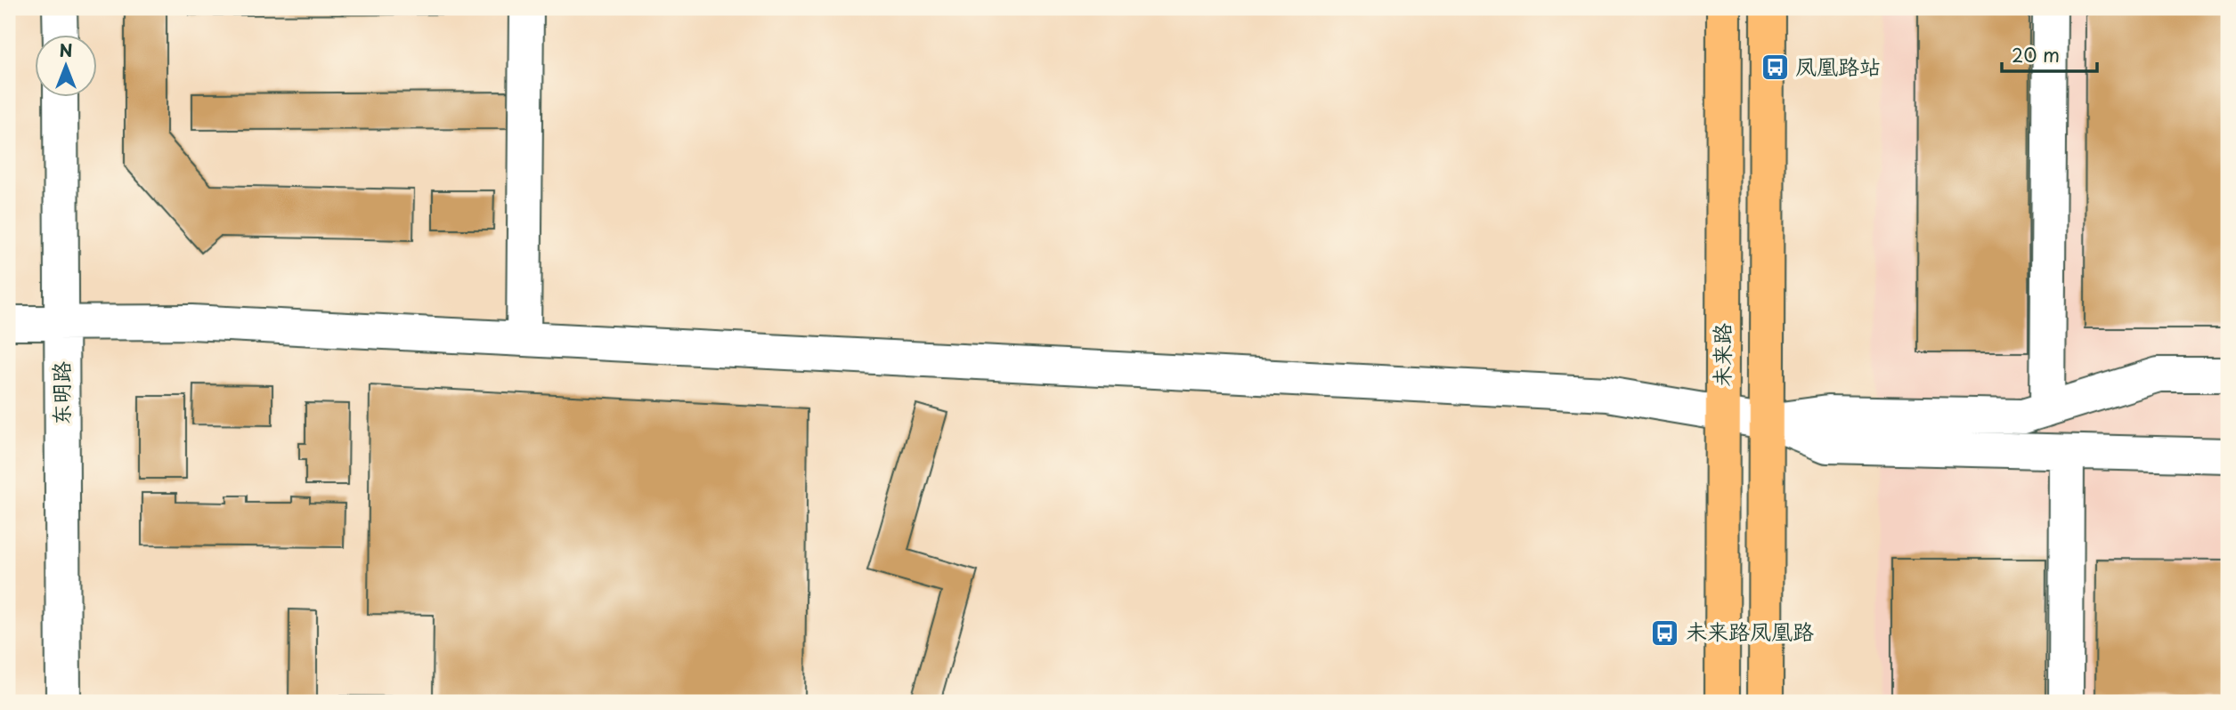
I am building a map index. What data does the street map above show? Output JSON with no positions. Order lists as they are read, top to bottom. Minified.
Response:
{"streets":{"main road":["未来路"],"street":["东明路"]},"places":{"bus stop":["凤凰路站","未来路凤凰路"]},"scale_bar":"20 m","north":"top"}
